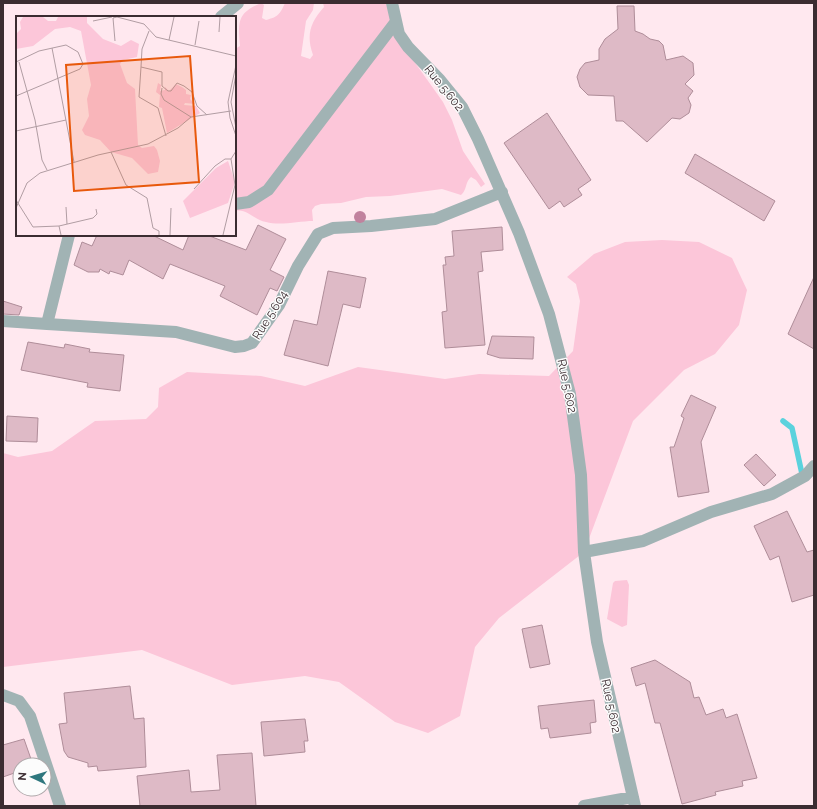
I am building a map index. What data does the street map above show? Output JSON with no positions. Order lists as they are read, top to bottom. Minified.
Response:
{"streets":{"street":["Rue 5.602","Rue 5.604"]},"crossings":[["Rue 5.602","Rue 5.604"]],"north":"left"}
